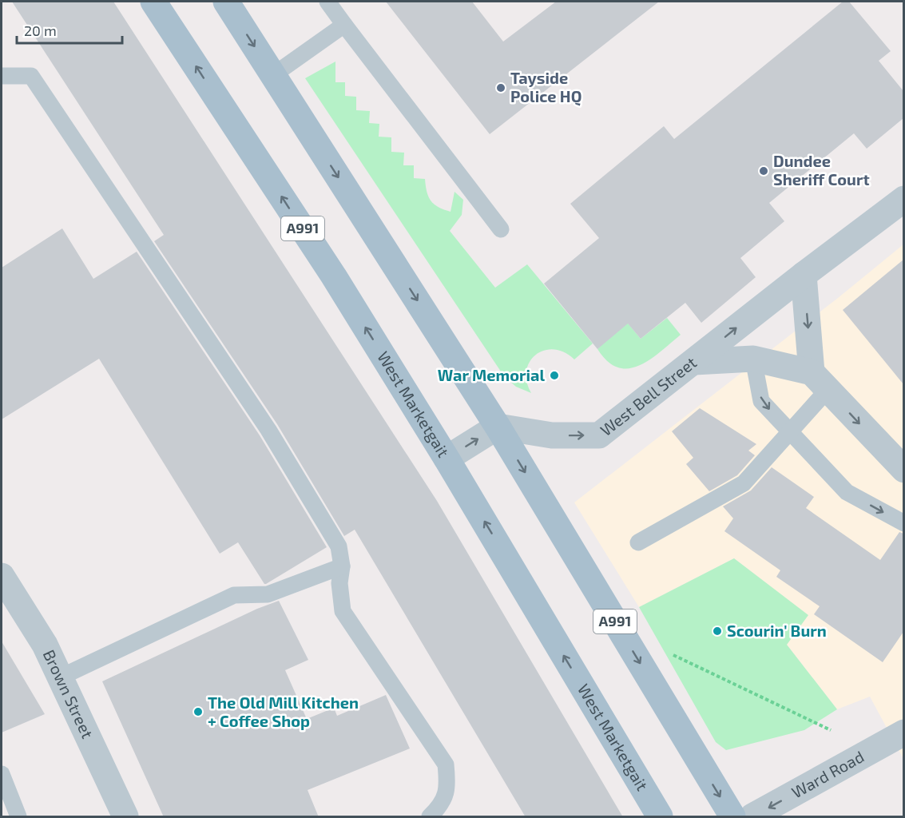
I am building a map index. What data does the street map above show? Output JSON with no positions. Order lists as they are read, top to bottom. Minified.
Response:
{"streets":{"main road":["A991","West Marketgait"],"street":["West Bell Street","Brown Street","Ward Road"]},"crossings":[["A991","West Bell Street"]],"one_way":["West Bell Street","Ward Road"],"places":["Tayside Police HQ","Dundee Sheriff Court","War Memorial","Scourin' Burn","The Old Mill Kitchen + Coffee Shop"],"scale_bar":"20 m"}
